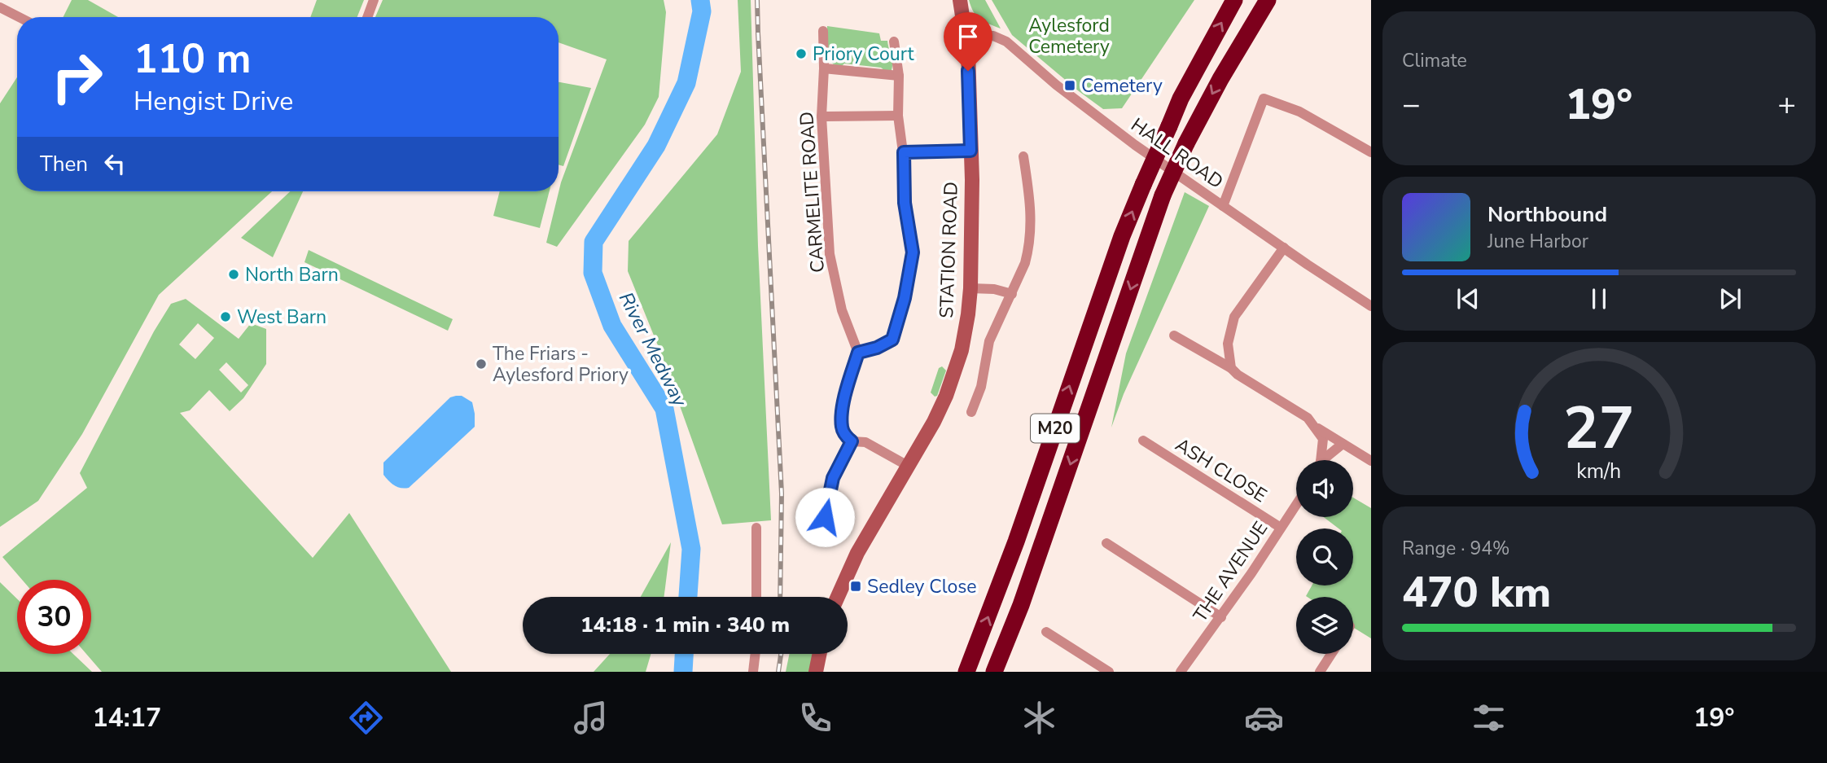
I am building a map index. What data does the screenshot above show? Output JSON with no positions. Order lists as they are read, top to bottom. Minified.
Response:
{"streets":{"highway":["M20"],"street":["HALL ROAD","CARMELITE ROAD","STATION ROAD","ASH CLOSE","THE AVENUE"]},"crossings":[["HALL ROAD","STATION ROAD"],["ASH CLOSE","THE AVENUE"]],"water":["River Medway"],"parks":["Aylesford Cemetery"],"places":{"other":["Priory Court","North Barn","West Barn","The Friars - Aylesford Priory"],"transit":["Cemetery","Sedley Close"]},"page":{"tile":["Climate",["Range · 94%","470 km"]],"turn":["110 m","Hengist Drive"],"heat":["−","19°","+"],"then":"Then","song":["Northbound","June Harbor"],"limit":"30","trip":"14:18 · 1 min · 340 m","tabs":["14:17","19°"],"gauge":["27","km/h"]}}
